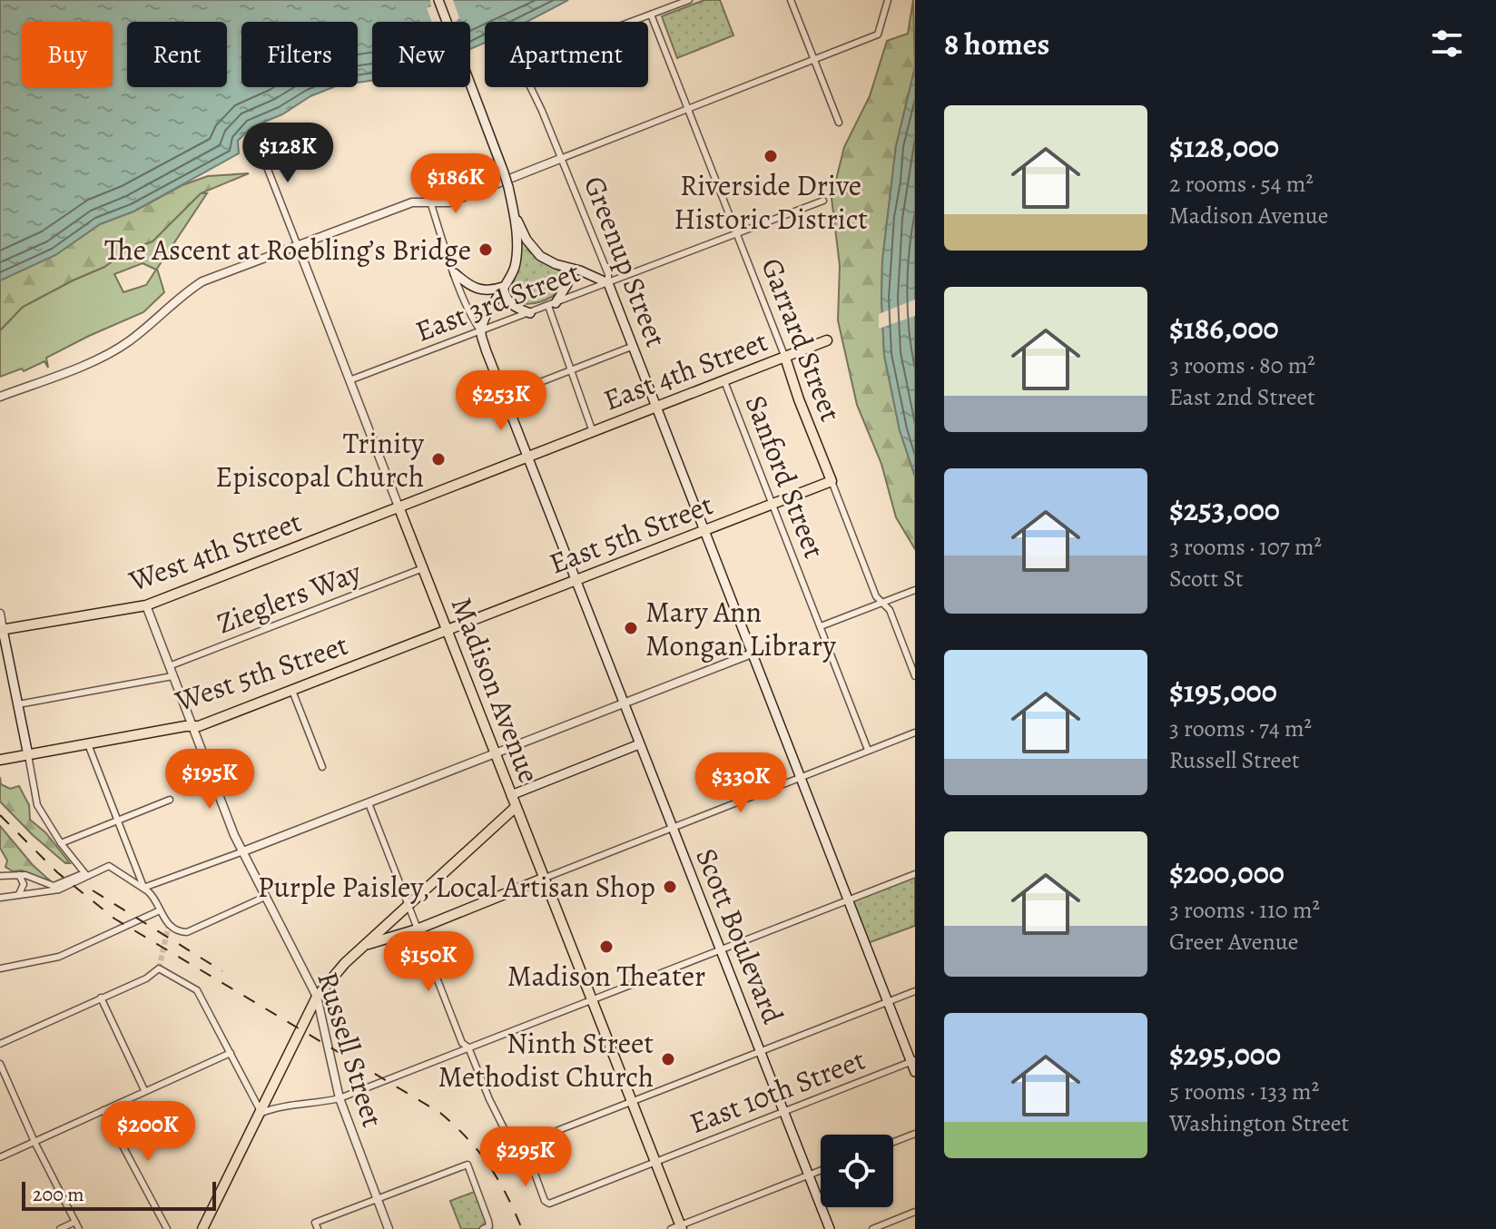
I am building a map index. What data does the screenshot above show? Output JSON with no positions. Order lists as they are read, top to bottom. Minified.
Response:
{"streets":{"main road":["Greenup Street","Garrard Street","East 4th Street","East 5th Street","West 4th Street","West 5th Street","Madison Avenue","Scott Boulevard"],"street":["East 3rd Street","Sanford Street","Zieglers Way","Russell Street","East 10th Street"]},"crossings":[["Greenup Street","East 3rd Street"],["Greenup Street","East 4th Street"],["Greenup Street","East 5th Street"],["Greenup Street","East 10th Street"],["East 3rd Street","Garrard Street"],["East 3rd Street","Madison Avenue"],["Garrard Street","East 4th Street"],["Garrard Street","East 5th Street"],["East 4th Street","Sanford Street"],["East 4th Street","West 4th Street"],["East 4th Street","Madison Avenue"],["East 4th Street","Scott Boulevard"],["Sanford Street","East 5th Street"],["East 5th Street","West 5th Street"],["East 5th Street","Madison Avenue"],["East 5th Street","Scott Boulevard"],["West 4th Street","Madison Avenue"],["West 4th Street","Russell Street"],["Zieglers Way","Madison Avenue"],["Zieglers Way","Russell Street"],["West 5th Street","Madison Avenue"],["West 5th Street","Russell Street"],["Madison Avenue","East 10th Street"],["Scott Boulevard","East 10th Street"]],"places":["Riverside Drive Historic District","The Ascent at Roebling’s Bridge","Trinity Episcopal Church","Mary Ann Mongan Library","Purple Paisley, Local Artisan Shop","Madison Theater","Ninth Street Methodist Church"],"scale_bar":"200 m","page":{"heading":"8 homes","chip":["Buy","Rent","Filters","New","Apartment"],"list":[{"name":"$128,000","note":"2 rooms · 54 m² · Madison Avenue"},{"name":"$186,000","note":"3 rooms · 80 m² · East 2nd Street"},{"name":"$253,000","note":"3 rooms · 107 m² · Scott St"},{"name":"$195,000","note":"3 rooms · 74 m² · Russell Street"},{"name":"$200,000","note":"3 rooms · 110 m² · Greer Avenue"},{"name":"$295,000","note":"5 rooms · 133 m² · Washington Street"}],"price":["$128K","$186K","$253K","$195K","$330K","$150K","$200K","$295K"],"scale":"200 m"}}
